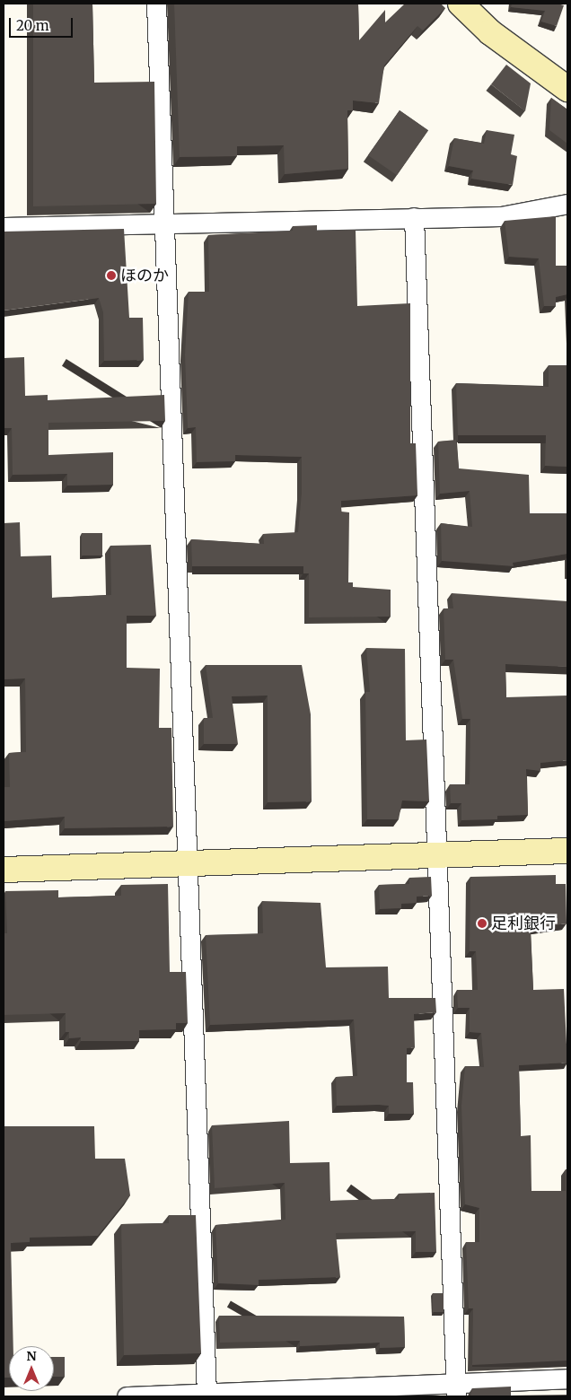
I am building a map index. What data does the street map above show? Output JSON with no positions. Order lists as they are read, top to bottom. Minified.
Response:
{"places":["ほのか","足利銀行"],"scale_bar":"20 m","north":"top"}
